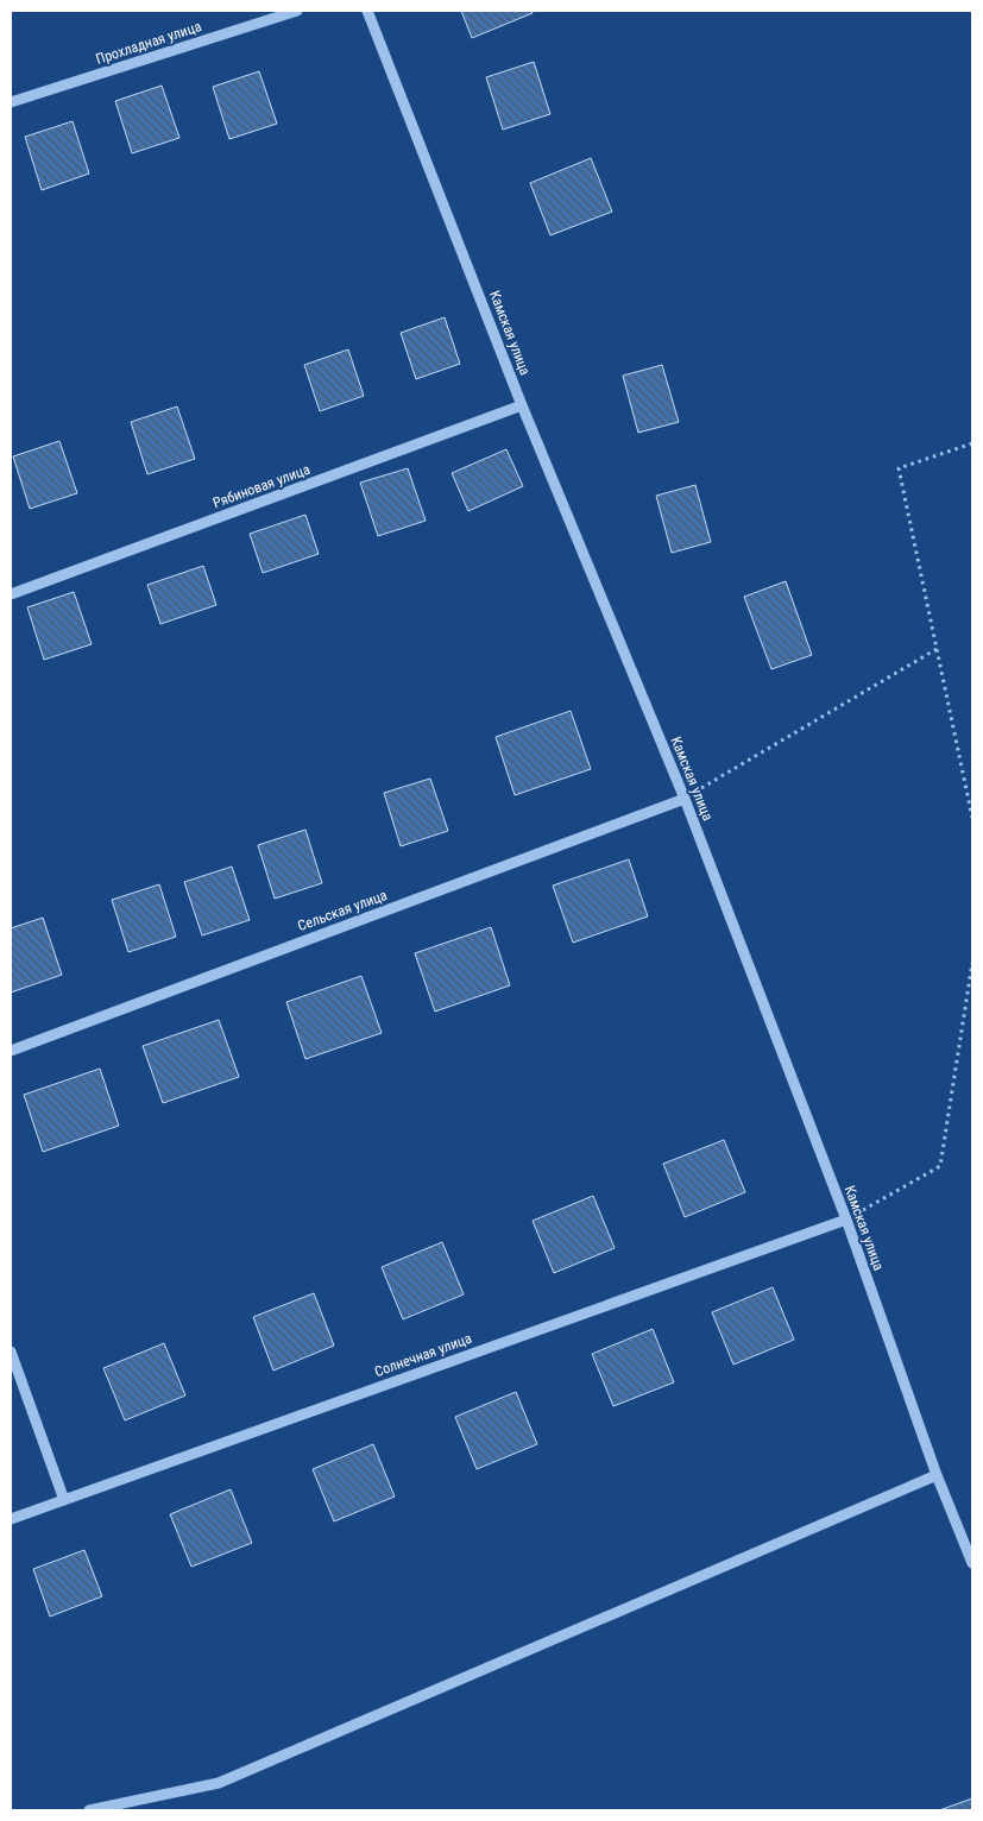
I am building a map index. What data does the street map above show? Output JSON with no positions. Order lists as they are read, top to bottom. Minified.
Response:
{"streets":{"street":["Прохладная улица","Камская улица","Рябиновая улица","Сельская улица","Солнечная улица"]},"crossings":[["Камская улица","Рябиновая улица"],["Камская улица","Сельская улица"],["Камская улица","Солнечная улица"]]}
